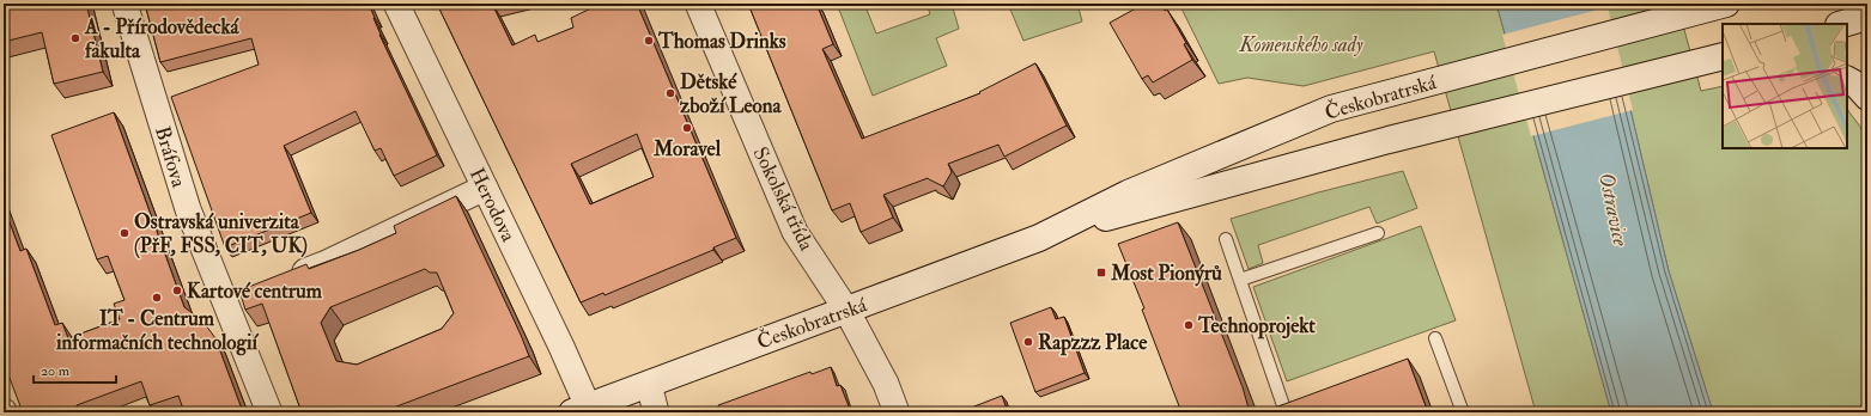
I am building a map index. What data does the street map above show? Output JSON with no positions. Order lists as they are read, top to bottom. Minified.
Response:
{"streets":{"main road":["Českobratrská"],"street":["Bráfova","Sokolská třída","Herodova"]},"crossings":[["Českobratrská","Sokolská třída"],["Českobratrská","Herodova"]],"water":["Ostravice"],"parks":["Komenského sady"],"places":{"other":["A - Přírodovědecká fakulta","Thomas Drinks","Dětské zboží Leona","Moravel","Ostravská univerzita (PřF, FSS, CIT, UK)","Kartové centrum","IT - Centrum informačních technologií","Technoprojekt","Rapzzz Place"],"transit":["Most Pionýrů"]},"scale_bar":"20 m"}
